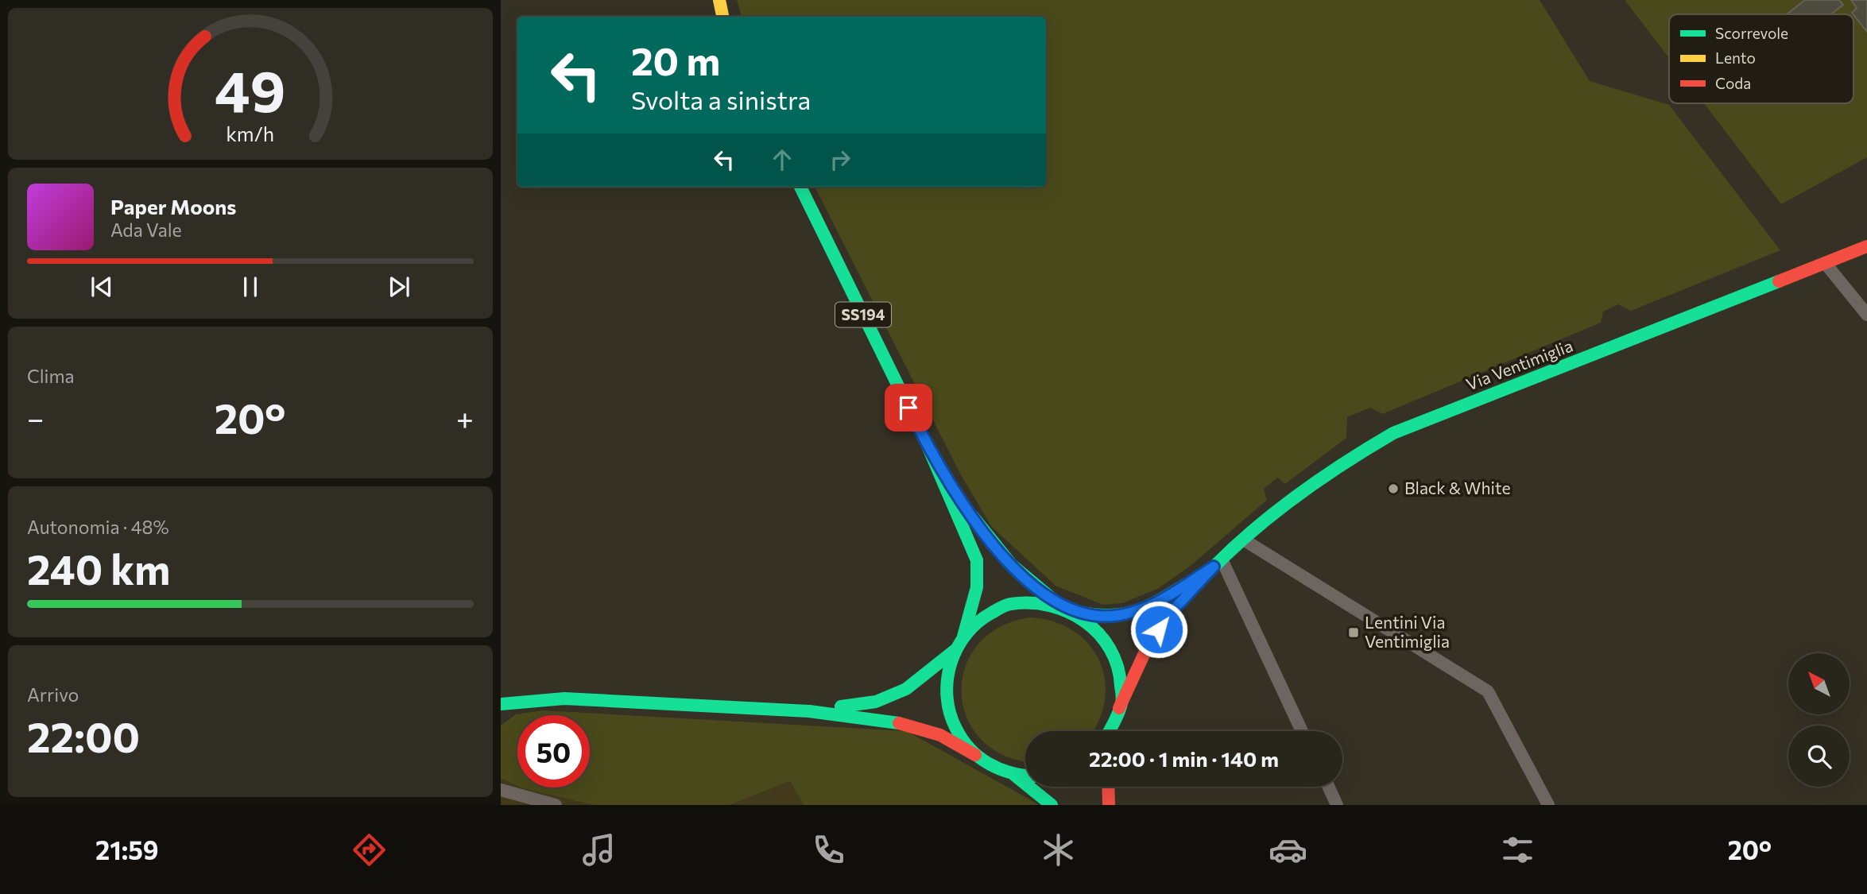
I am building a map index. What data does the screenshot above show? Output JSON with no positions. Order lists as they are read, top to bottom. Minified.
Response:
{"streets":{"main road":["SS194","Via Ventimiglia"]},"places":{"other":["Black & White"],"transit":["Lentini Via Ventimiglia"]},"legend":["Scorrevole","Lento","Coda"],"north":"top left","page":{"turn":["20 m","Svolta a sinistra"],"song":["Paper Moons","Ada Vale"],"tile":["Clima",["Autonomia · 48%","240 km"],["Arrivo","22:00"]],"heat":["−","20°","+"],"limit":"50","trip":"22:00 · 1 min · 140 m","tabs":["21:59","20°"],"gauge":["49","km/h"]}}
